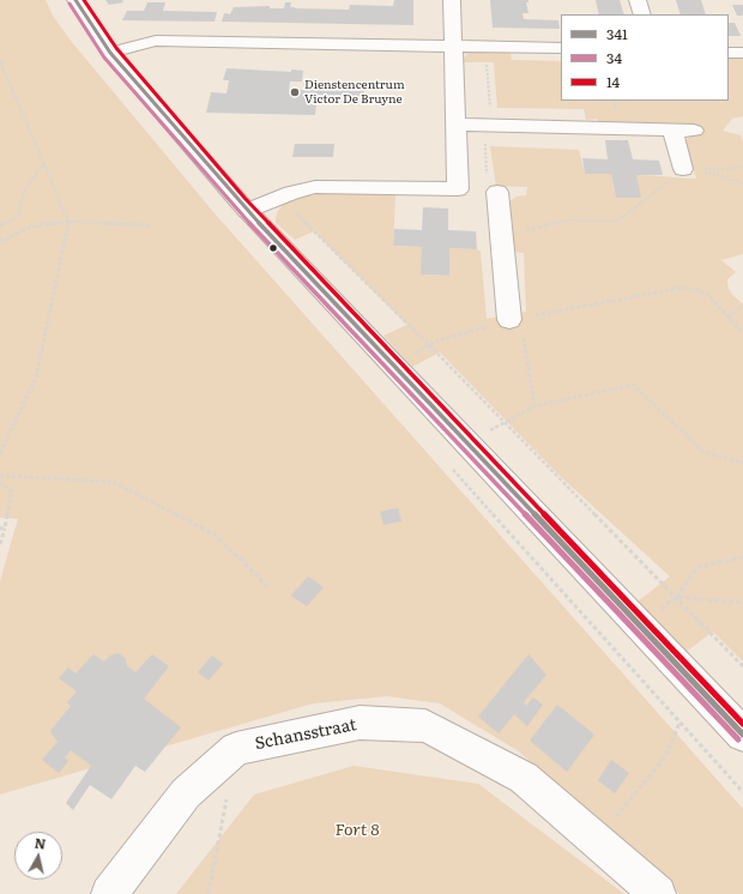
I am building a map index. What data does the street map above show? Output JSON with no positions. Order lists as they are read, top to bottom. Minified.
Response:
{"streets":{"street":["Schansstraat"]},"parks":["Fort 8"],"places":["Dienstencentrum Victor De Bruyne"],"lines":["transit line 341","transit line 14","transit line 34"],"legend":["341","34","14"],"north":"top"}
